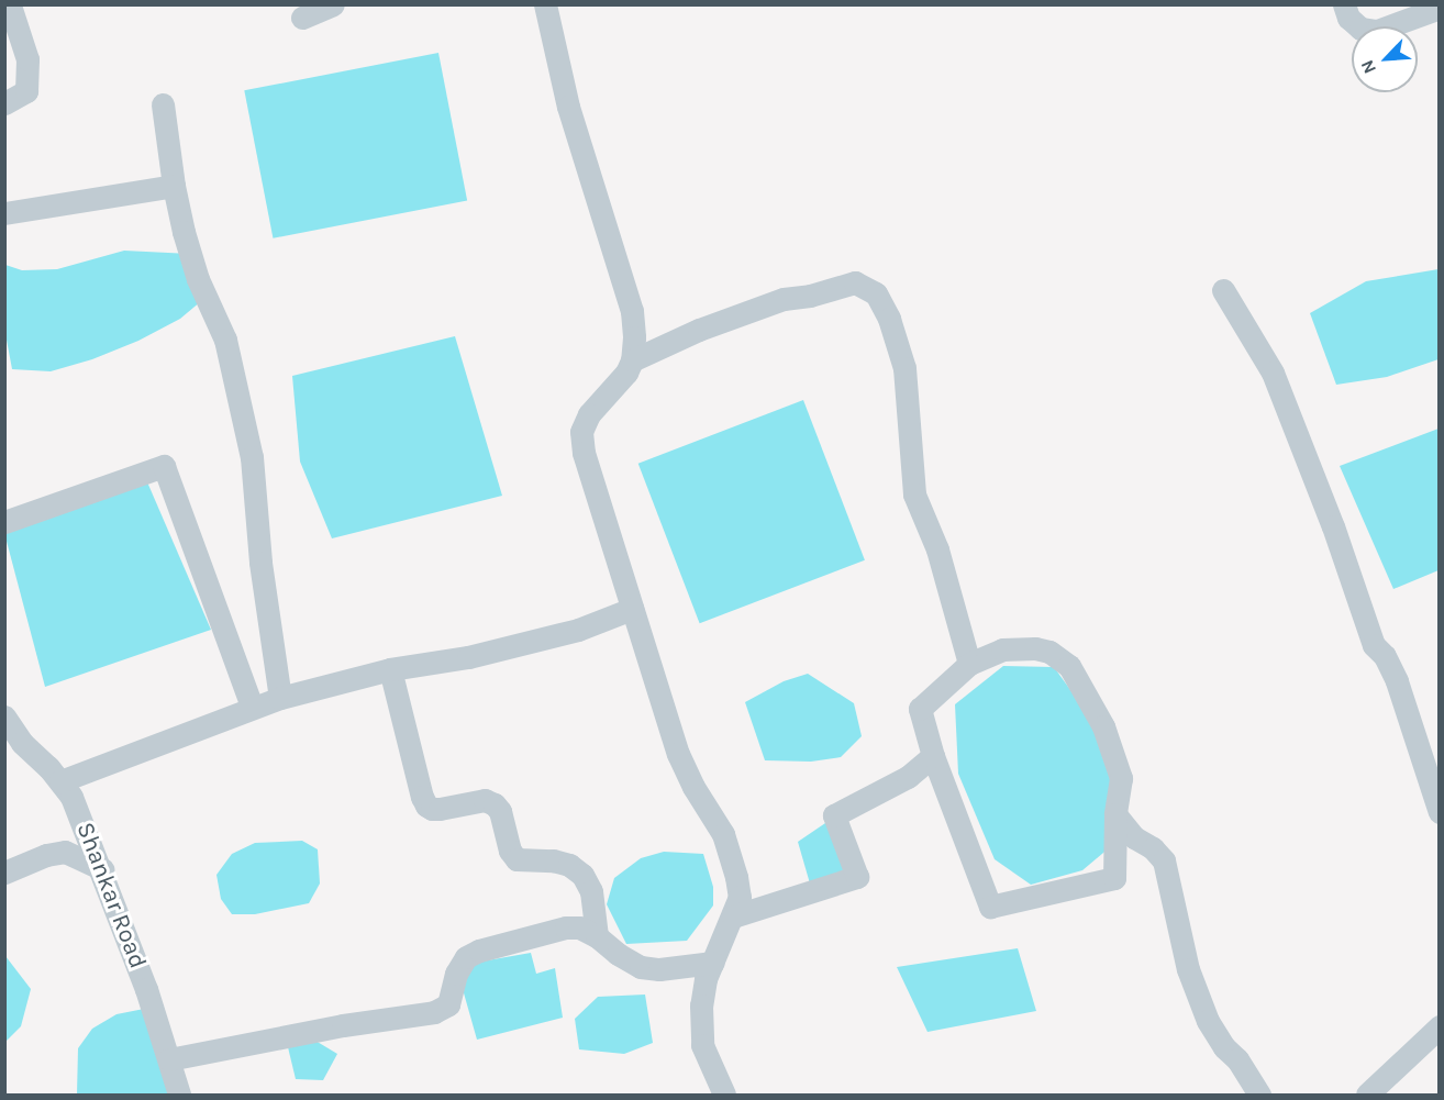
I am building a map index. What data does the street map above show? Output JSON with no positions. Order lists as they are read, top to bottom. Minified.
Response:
{"streets":{"street":["Shankar Road"]},"north":"bottom left"}
